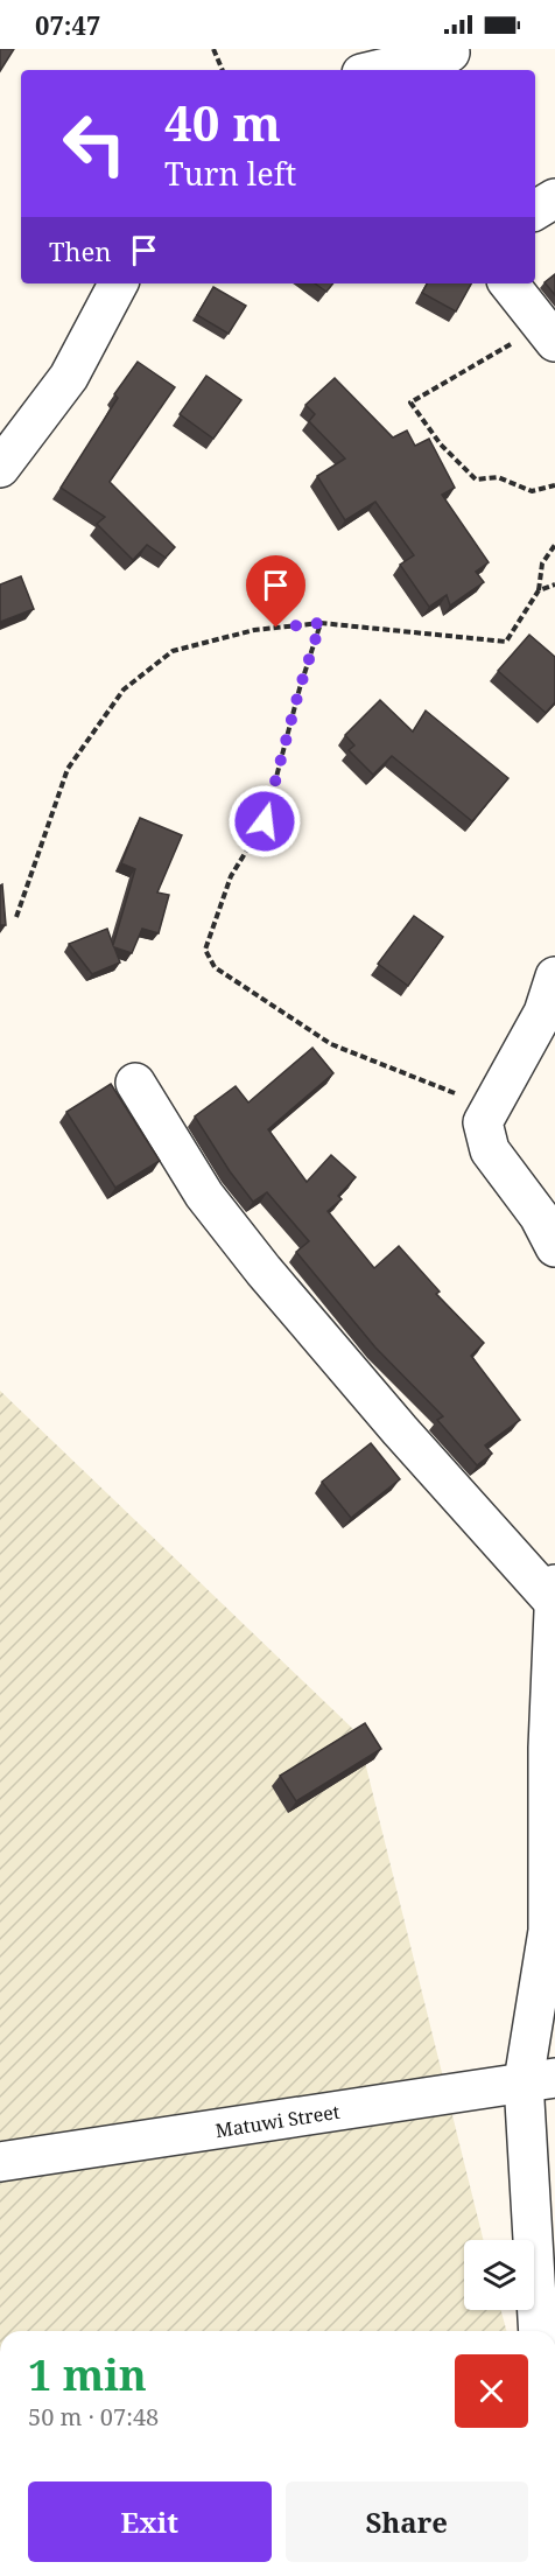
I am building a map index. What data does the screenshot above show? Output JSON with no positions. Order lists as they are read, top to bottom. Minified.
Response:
{"streets":{"street":["Matuwi Street"]},"page":{"status":"07:47","turn":["40 m","Turn left"],"then":"Then","heading":["1 min","50 m · 07:48"],"buttons":["Exit","Share"]}}
